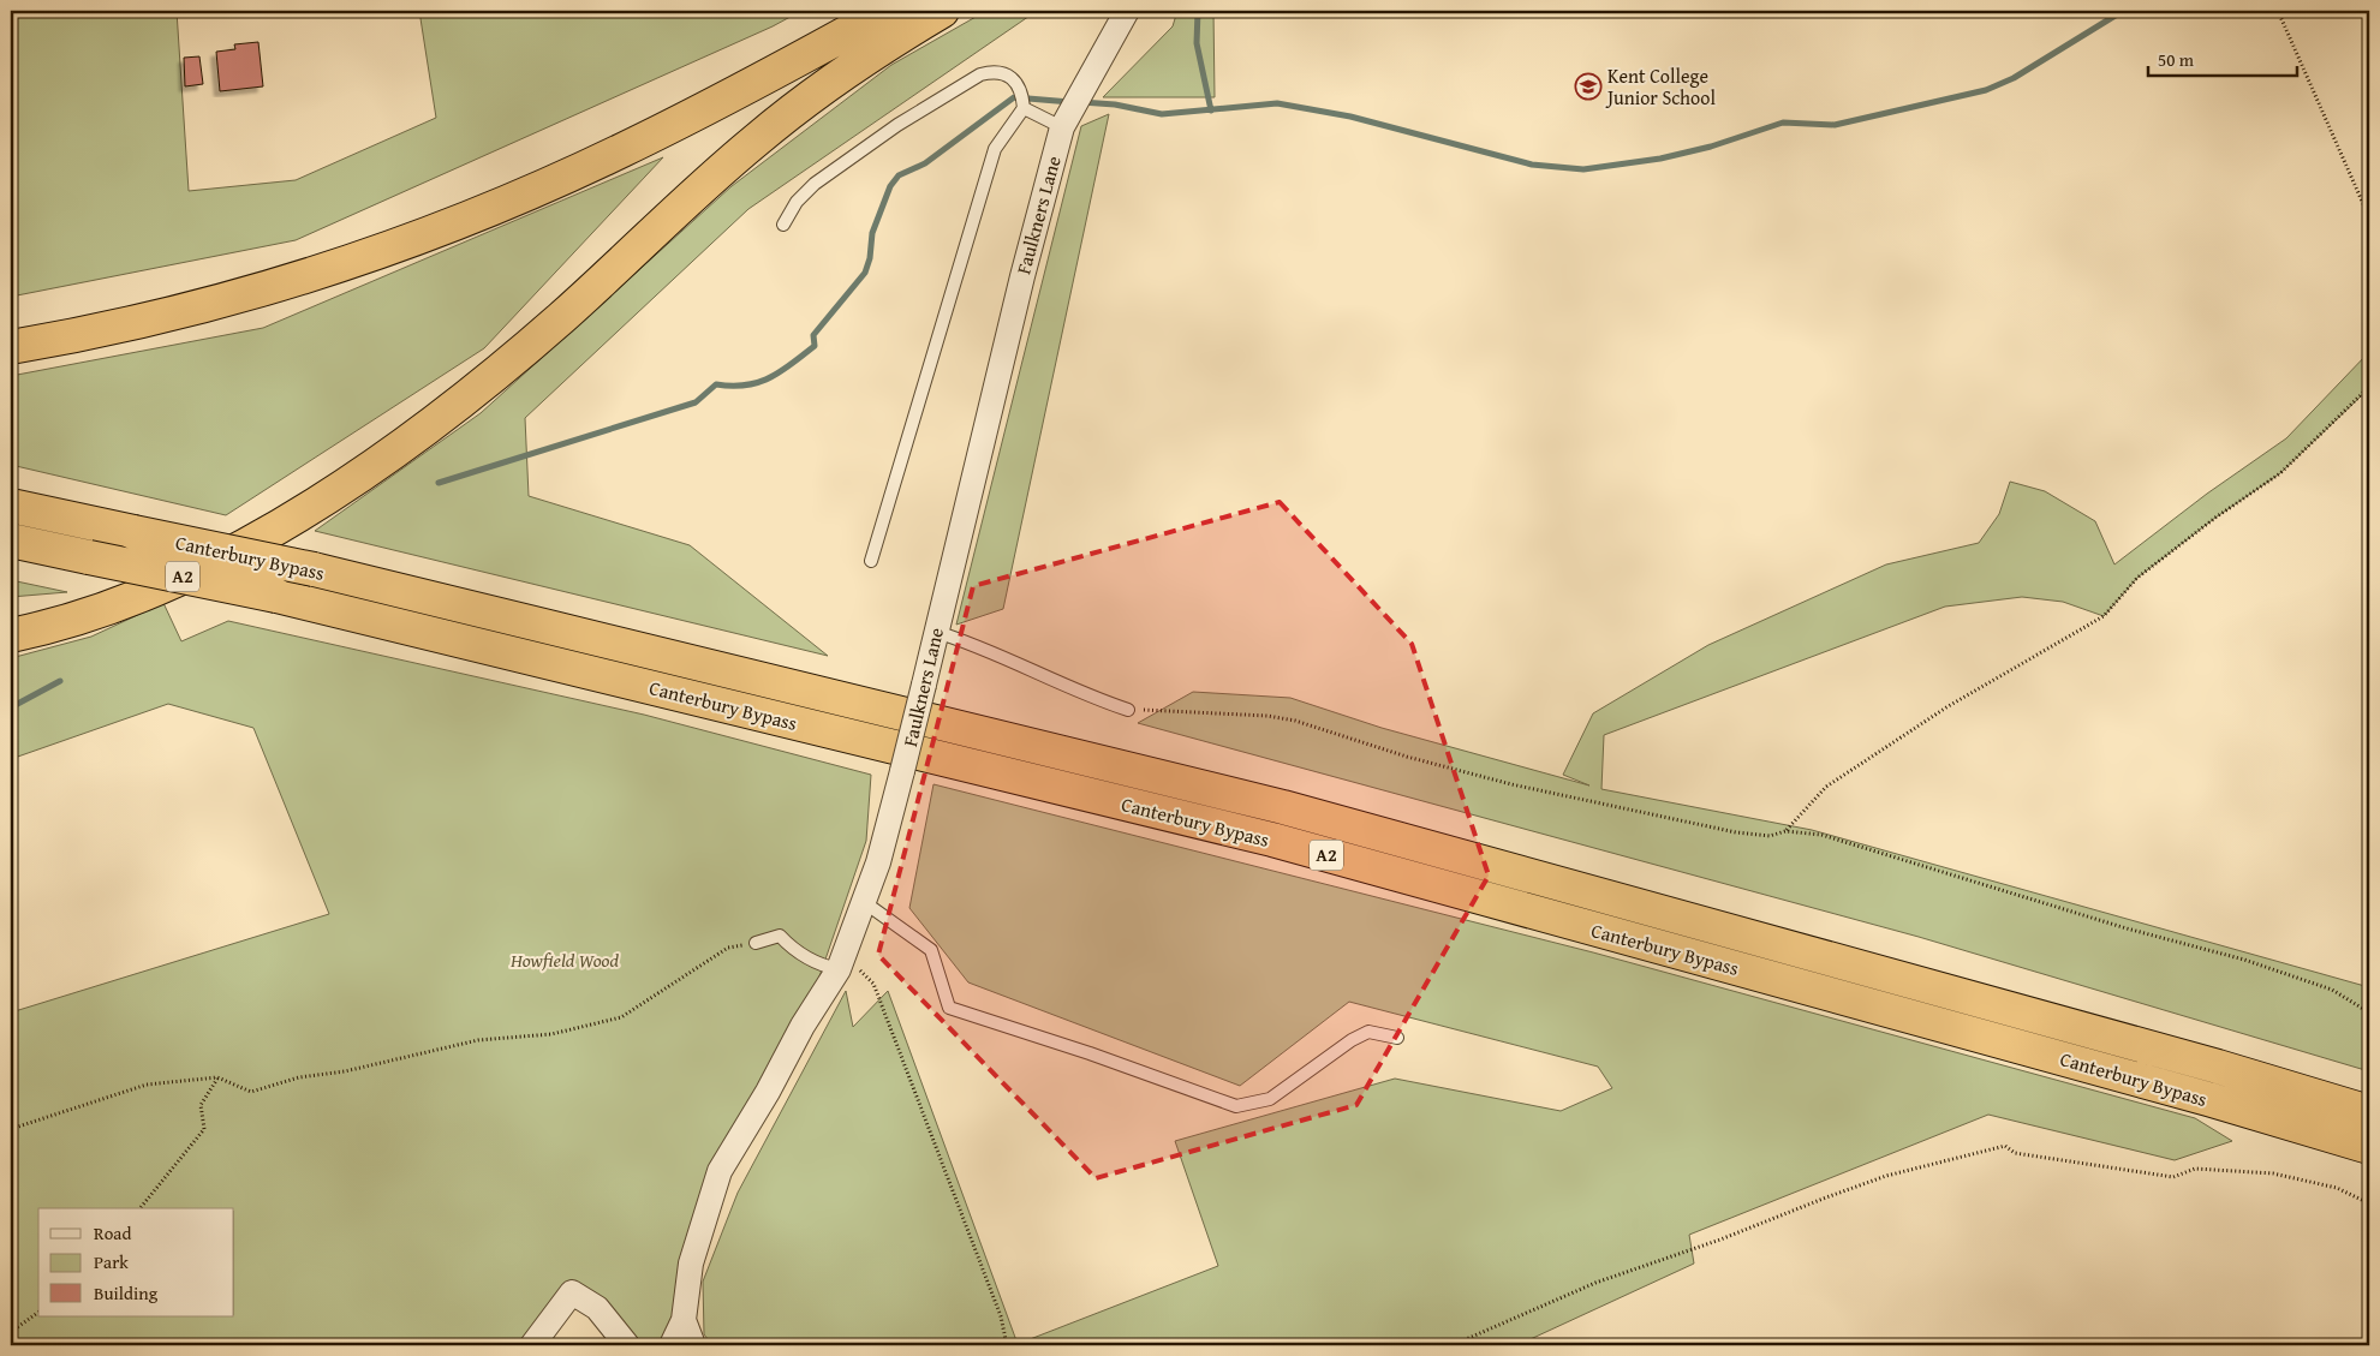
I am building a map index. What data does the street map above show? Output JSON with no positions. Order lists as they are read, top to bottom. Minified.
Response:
{"streets":{"highway":["Canterbury Bypass","A2"],"street":["Faulkners Lane"]},"parks":["Howfield Wood"],"places":{"school or university":["Kent College Junior School"]},"legend":["Road","Park","Building"],"scale_bar":"50 m"}
